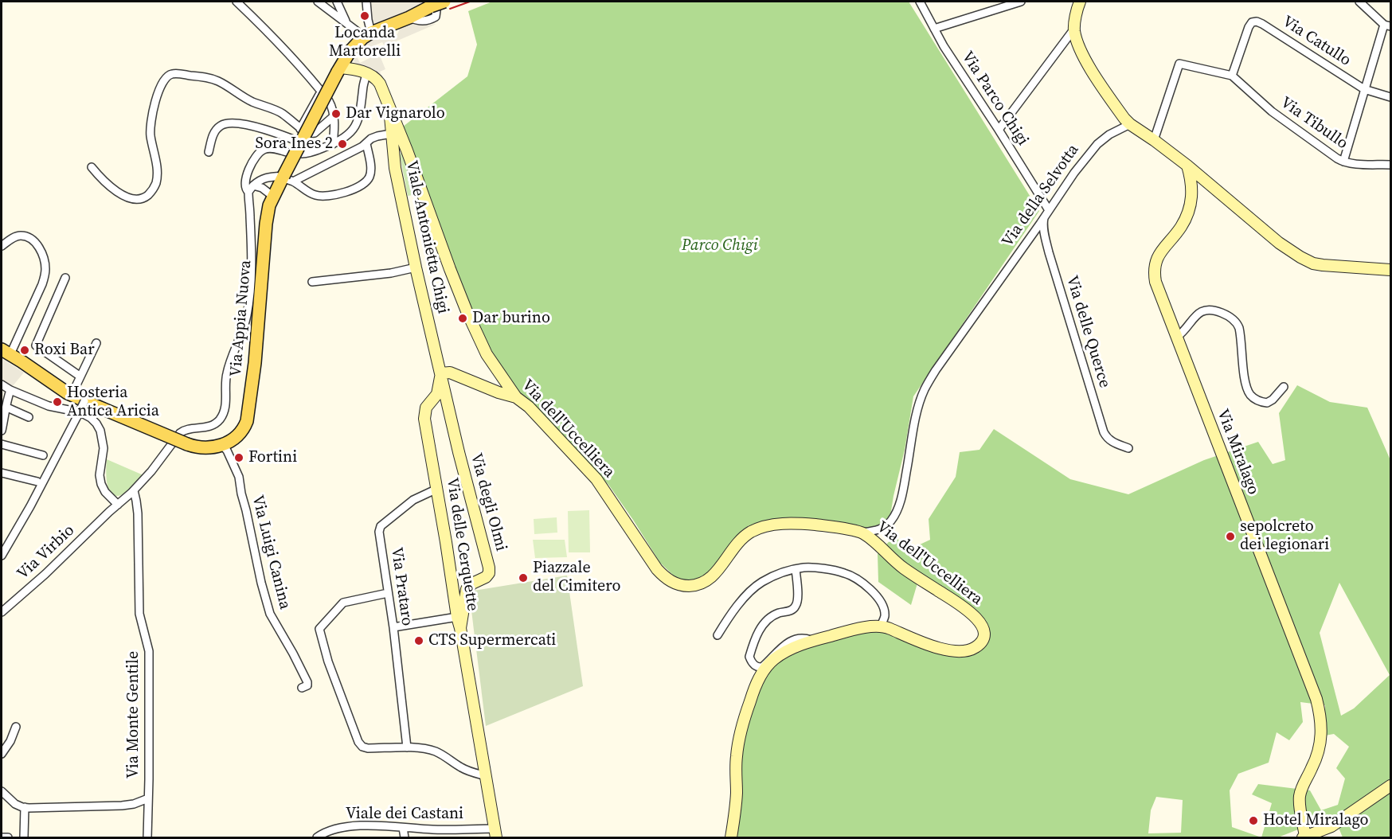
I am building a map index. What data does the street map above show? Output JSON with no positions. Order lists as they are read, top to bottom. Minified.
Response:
{"streets":{"main road":["Via Appia Nuova"],"street":["Via Catullo","Via Parco Chigi","Via Tibullo","Via della Selvotta","Viale Antonietta Chigi","Via delle Querce","Via dell'Uccelliera","Via Miralago","Via degli Olmi","Via delle Cerquette","Via Virbio","Via Luigi Canina","Via Prataro","Via Monte Gentile","Viale dei Castani"]},"crossings":[["Via Catullo","Via Tibullo"],["Via Parco Chigi","Via della Selvotta"],["Via Parco Chigi","Via delle Querce"],["Via della Selvotta","Via delle Querce"],["Via della Selvotta","Via dell'Uccelliera"],["Viale Antonietta Chigi","Via dell'Uccelliera"],["Viale Antonietta Chigi","Via degli Olmi"],["Viale Antonietta Chigi","Via delle Cerquette"],["Via Appia Nuova","Via Virbio"],["Via Appia Nuova","Via Luigi Canina"],["Via degli Olmi","Via delle Cerquette"],["Via delle Cerquette","Via Prataro"],["Via delle Cerquette","Viale dei Castani"],["Via Virbio","Via Monte Gentile"]],"parks":["Parco Chigi"],"places":["Locanda Martorelli","Dar Vignarolo","Sora Ines 2","Dar burino","Roxi Bar","Hosteria Antica Aricia","Fortini","sepolcreto dei legionari","Piazzale del Cimitero","CTS Supermercati","Hotel Miralago"]}
